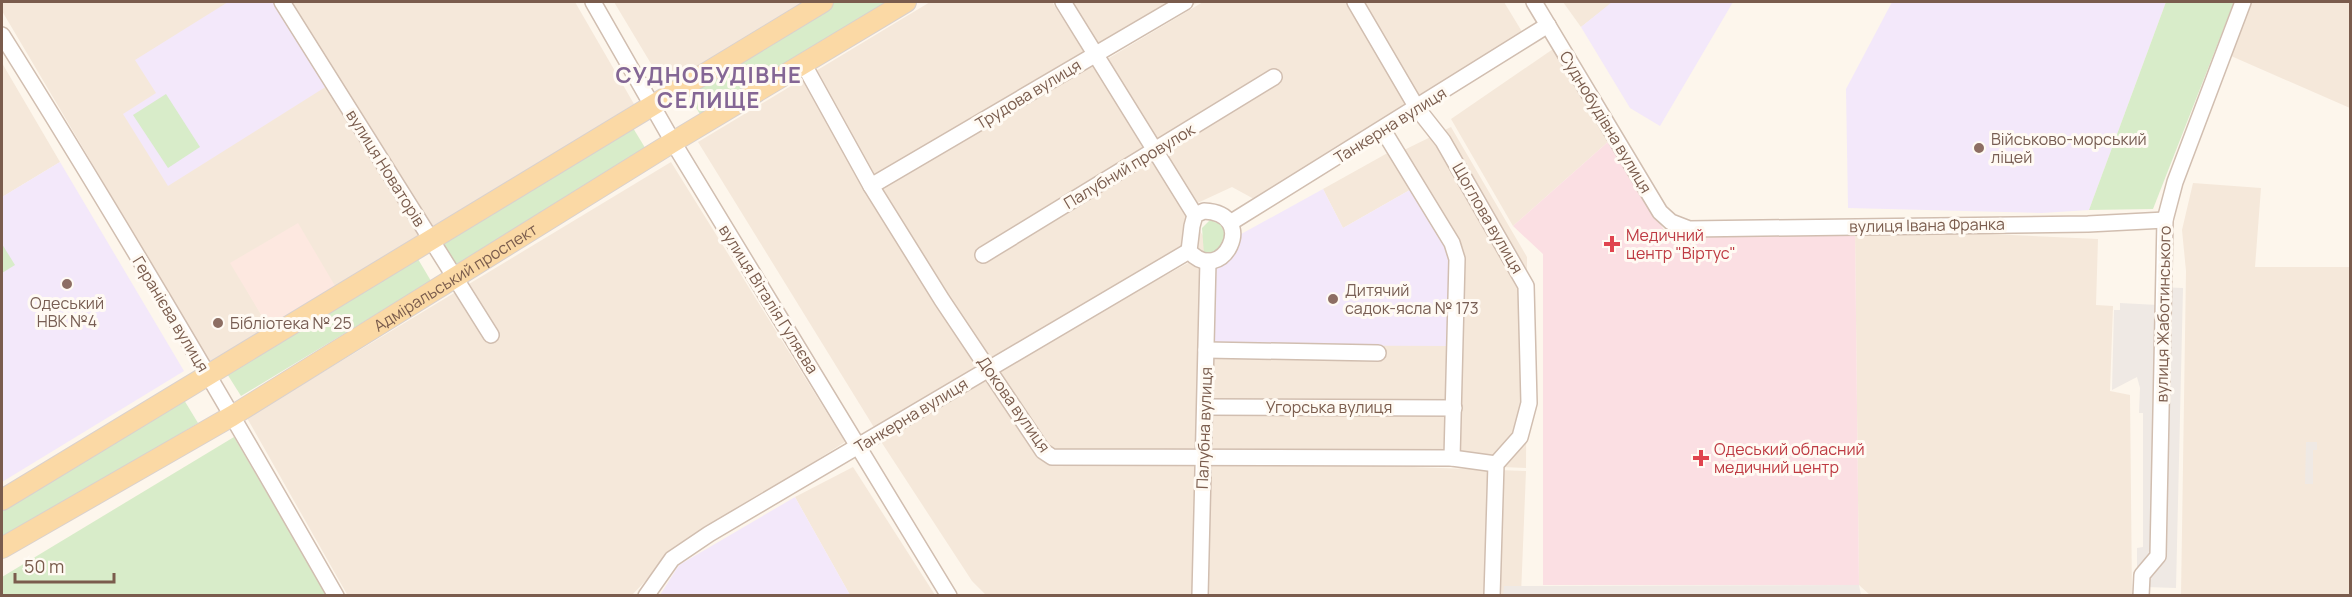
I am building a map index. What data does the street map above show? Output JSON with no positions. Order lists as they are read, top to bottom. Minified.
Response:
{"streets":{"main road":["Адміральський проспект"],"street":["Трудова вулиця","Суднобудівна вулиця","Танкерна вулиця","Палубний провулок","вулиця Новаторів","Щоглова вулиця","вулиця Івана Франка","вулиця Віталія Гуляєва","Геранієва вулиця","вулиця Жаботинського","Докова вулиця","Угорська вулиця","Палубна вулиця"]},"crossings":[["Трудова вулиця","Докова вулиця"],["Суднобудівна вулиця","Танкерна вулиця"],["Суднобудівна вулиця","вулиця Івана Франка"],["Танкерна вулиця","Щоглова вулиця"],["Танкерна вулиця","вулиця Віталія Гуляєва"],["Танкерна вулиця","Докова вулиця"],["Танкерна вулиця","Палубна вулиця"],["вулиця Новаторів","Адміральський проспект"],["Щоглова вулиця","Докова вулиця"],["вулиця Івана Франка","вулиця Жаботинського"],["Адміральський проспект","вулиця Віталія Гуляєва"],["Адміральський проспект","Геранієва вулиця"],["Адміральський проспект","Докова вулиця"],["Докова вулиця","Палубна вулиця"],["Угорська вулиця","Палубна вулиця"]],"districts":["СУДНОБУДІВНЕ СЕЛИЩЕ"],"places":{"other":["Військово-морський ліцей","Одеський НВК №4","Дитячий садок-ясла № 173","Бібліотека № 25"],"health":["Медичний центр \"Віртус\"","Одеський обласний медичний центр"]},"scale_bar":"50 m"}
